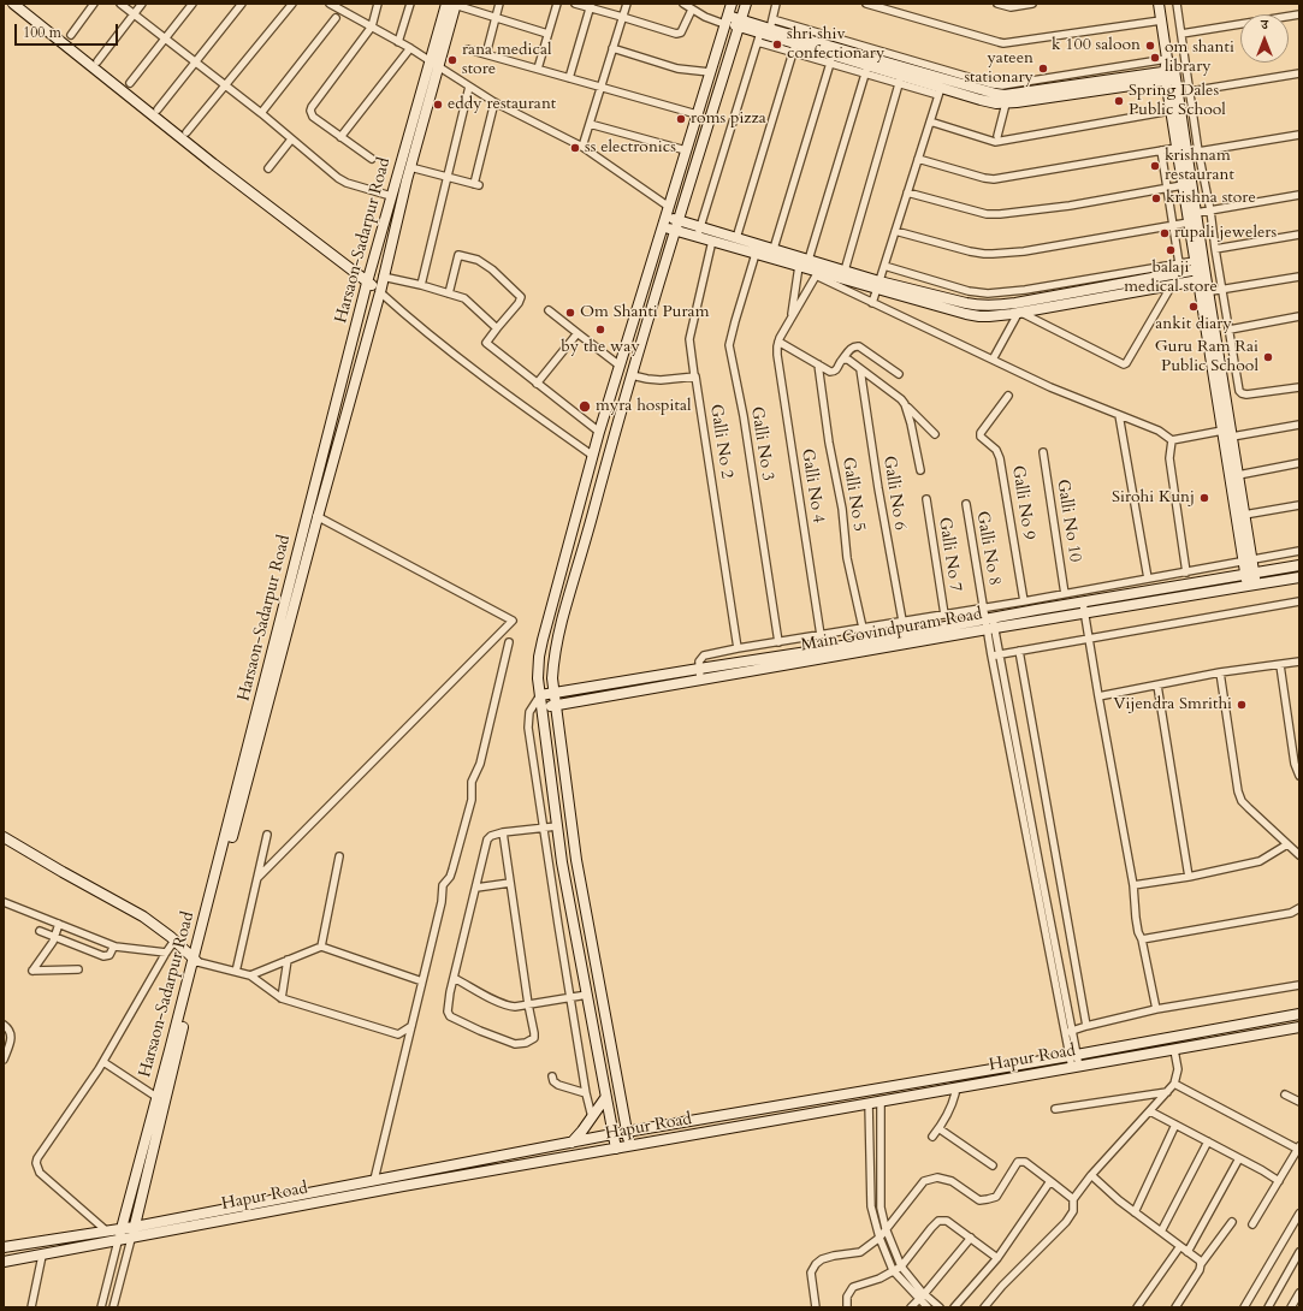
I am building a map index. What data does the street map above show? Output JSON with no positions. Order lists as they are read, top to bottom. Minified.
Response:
{"streets":{"street":["Harsaon-Sadarpur Road","Galli No 2","Galli No 3","Galli No 4","Galli No 6","Galli No 5","Galli No 9","Galli No 10","Galli No 8","Galli No 7","Main Govindpuram Road","Hapur Road"]},"crossings":[["Harsaon-Sadarpur Road","Hapur Road"],["Galli No 8","Main Govindpuram Road"]],"places":["shri shiv confectionary","k 100 saloon","om shanti library","rana medical store","yateen stationary","Spring Dales Public School","eddy restaurant","roms pizza","ss electronics","krishnam restaurant","krishna store","rupali jewelers","balaji medical store","ankit diary","Om Shanti Puram","by the way","Guru Ram Rai Public School","myra hospital","Sirohi Kunj","Vijendra Smrithi"],"scale_bar":"100 m","north":"top"}
